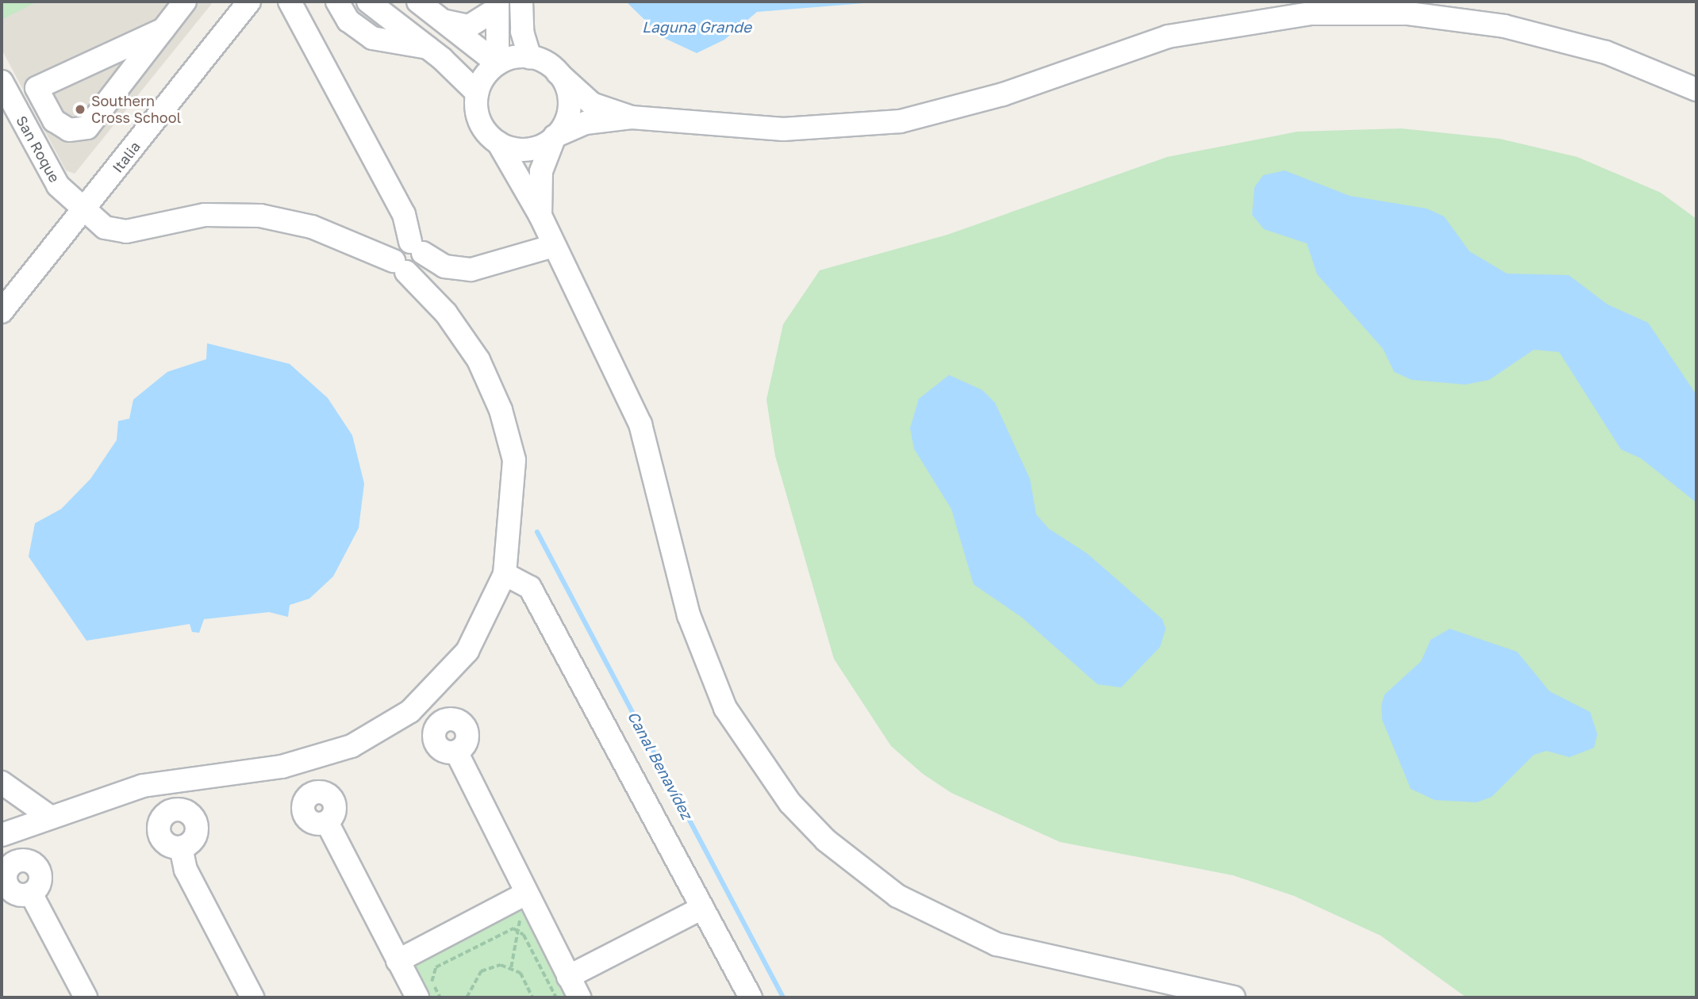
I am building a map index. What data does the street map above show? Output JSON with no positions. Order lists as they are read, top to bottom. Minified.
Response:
{"streets":{"street":["San Roque","Italia"]},"crossings":[["San Roque","Italia"]],"water":["Laguna Grande","Canal Benavídez"],"places":["Southern Cross School"]}
